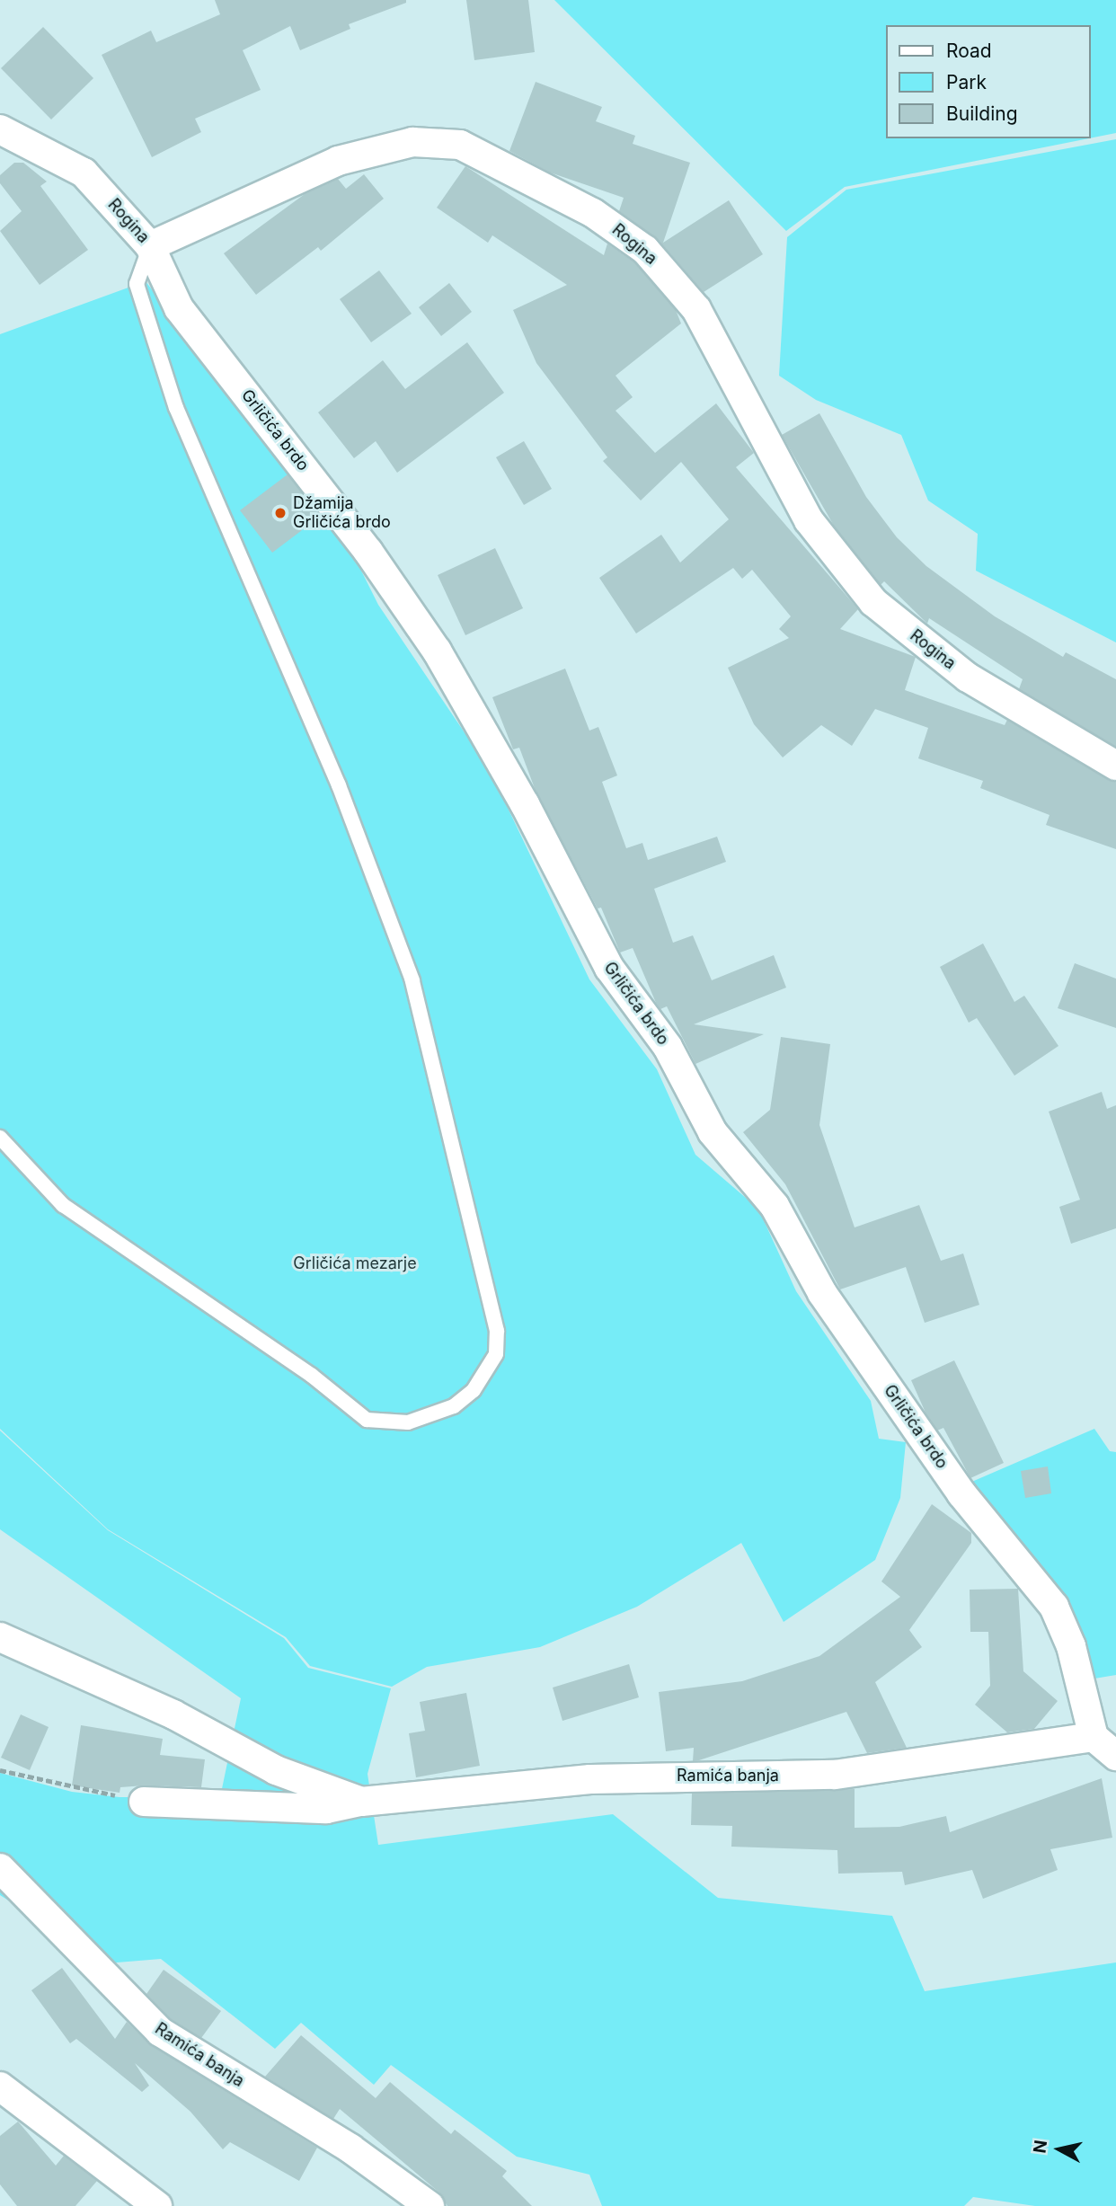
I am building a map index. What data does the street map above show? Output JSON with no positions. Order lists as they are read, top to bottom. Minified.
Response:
{"streets":{"street":["Rogina","Grličića brdo","Ramića banja"]},"crossings":[["Rogina","Grličića brdo"],["Grličića brdo","Ramića banja"]],"parks":["Grličića mezarje"],"places":["Džamija Grličića brdo"],"legend":["Road","Park","Building"],"north":"left"}
